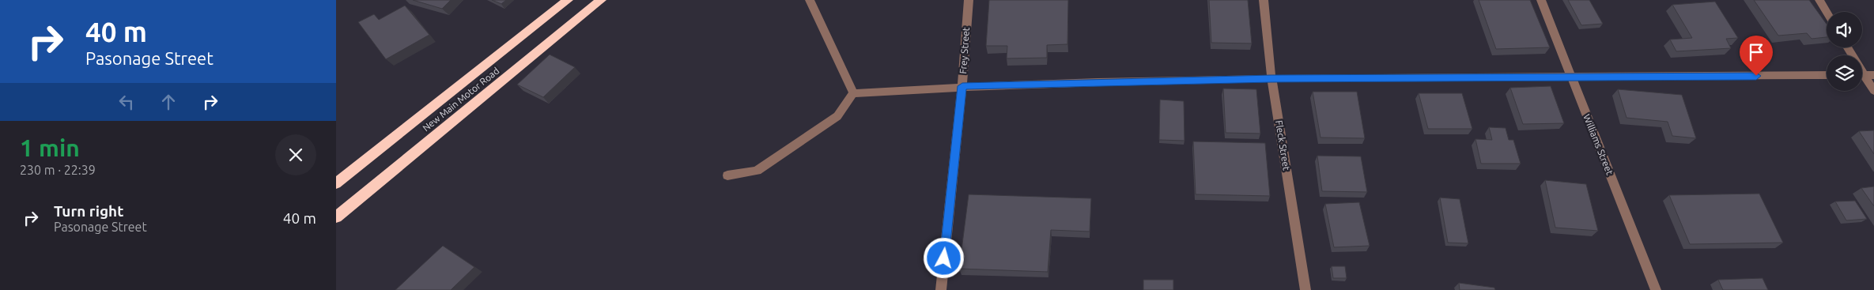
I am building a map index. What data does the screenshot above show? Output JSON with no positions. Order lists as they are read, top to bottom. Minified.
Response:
{"streets":{"highway":["New Main Motor Road"],"street":["Frey Street","Williams Street","Fleck Street"]},"page":{"turn":["40 m","Pasonage Street"],"heading":["1 min","230 m · 22:39"],"list":[{"name":"Turn right","note":"Pasonage Street","value":"40 m"}]}}
